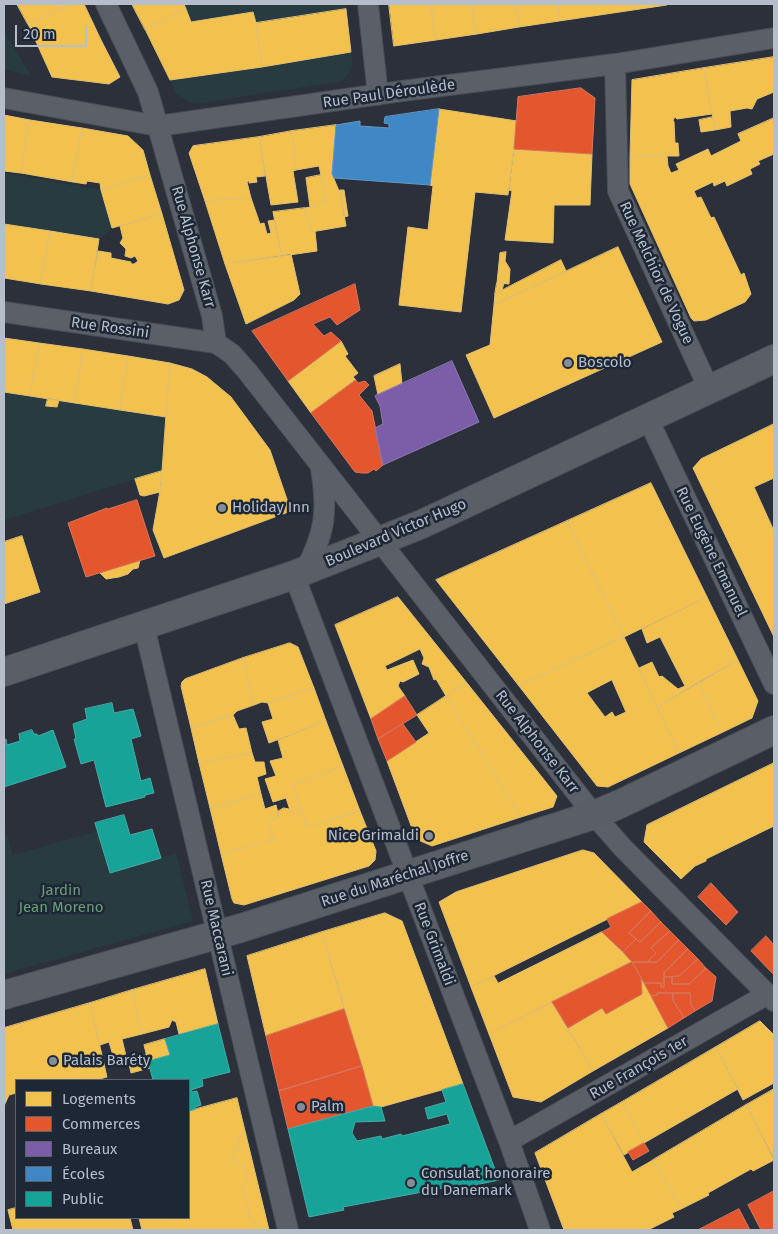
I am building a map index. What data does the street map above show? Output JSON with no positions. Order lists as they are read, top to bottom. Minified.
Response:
{"streets":{"main road":["Boulevard Victor Hugo","Rue du Maréchal Joffre"],"street":["Rue Paul Déroulède","Rue Alphonse Karr","Rue Melchior de Vogue","Rue Rossini","Rue Eugène Emanuel","Rue Maccarani","Rue Grimaldi","Rue François 1er"]},"crossings":[["Rue Paul Déroulède","Rue Alphonse Karr"],["Rue Paul Déroulède","Rue Melchior de Vogue"],["Rue Alphonse Karr","Rue Rossini"],["Rue Alphonse Karr","Boulevard Victor Hugo"],["Rue Alphonse Karr","Rue du Maréchal Joffre"],["Rue Alphonse Karr","Rue Grimaldi"],["Rue Alphonse Karr","Rue François 1er"],["Rue Melchior de Vogue","Boulevard Victor Hugo"],["Boulevard Victor Hugo","Rue Eugène Emanuel"],["Boulevard Victor Hugo","Rue Maccarani"],["Boulevard Victor Hugo","Rue Grimaldi"],["Rue du Maréchal Joffre","Rue Maccarani"],["Rue du Maréchal Joffre","Rue Grimaldi"],["Rue Grimaldi","Rue François 1er"]],"parks":["Jardin Jean Moreno"],"places":["Boscolo","Holiday Inn","Nice Grimaldi","Palais Baréty","Palm","Consulat honoraire du Danemark"],"legend":["Logements","Commerces","Bureaux","Écoles","Public"],"scale_bar":"20 m"}
